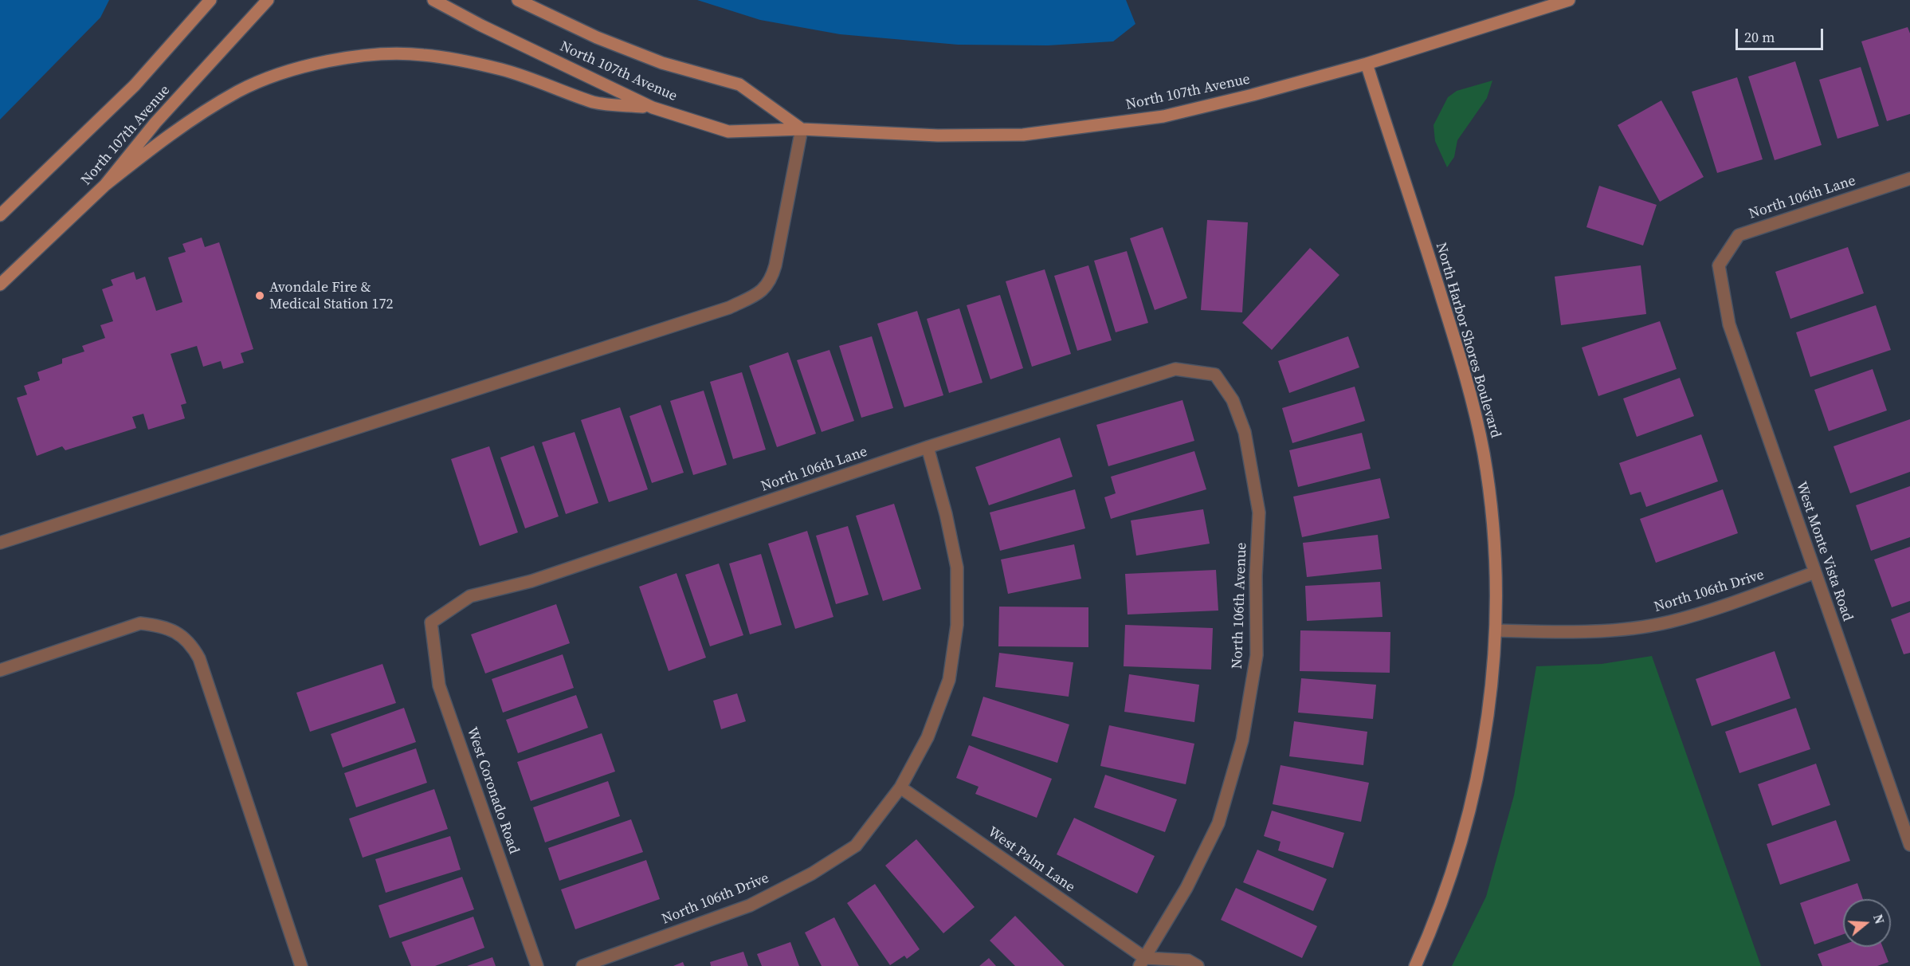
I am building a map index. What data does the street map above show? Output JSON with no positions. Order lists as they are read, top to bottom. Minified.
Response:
{"streets":{"main road":["North 107th Avenue","North Harbor Shores Boulevard"],"street":["North 106th Lane","West Monte Vista Road","North 106th Drive","North 106th Avenue","West Coronado Road","West Palm Lane"]},"crossings":[["North 107th Avenue","North Harbor Shores Boulevard"],["North 106th Lane","West Monte Vista Road"],["North 106th Lane","North 106th Drive"],["North 106th Lane","North 106th Avenue"],["North 106th Lane","West Coronado Road"],["North Harbor Shores Boulevard","North 106th Drive"],["West Monte Vista Road","North 106th Drive"],["North 106th Drive","West Palm Lane"],["North 106th Avenue","West Palm Lane"]],"places":["Avondale Fire & Medical Station 172"],"scale_bar":"20 m","north":"right"}
